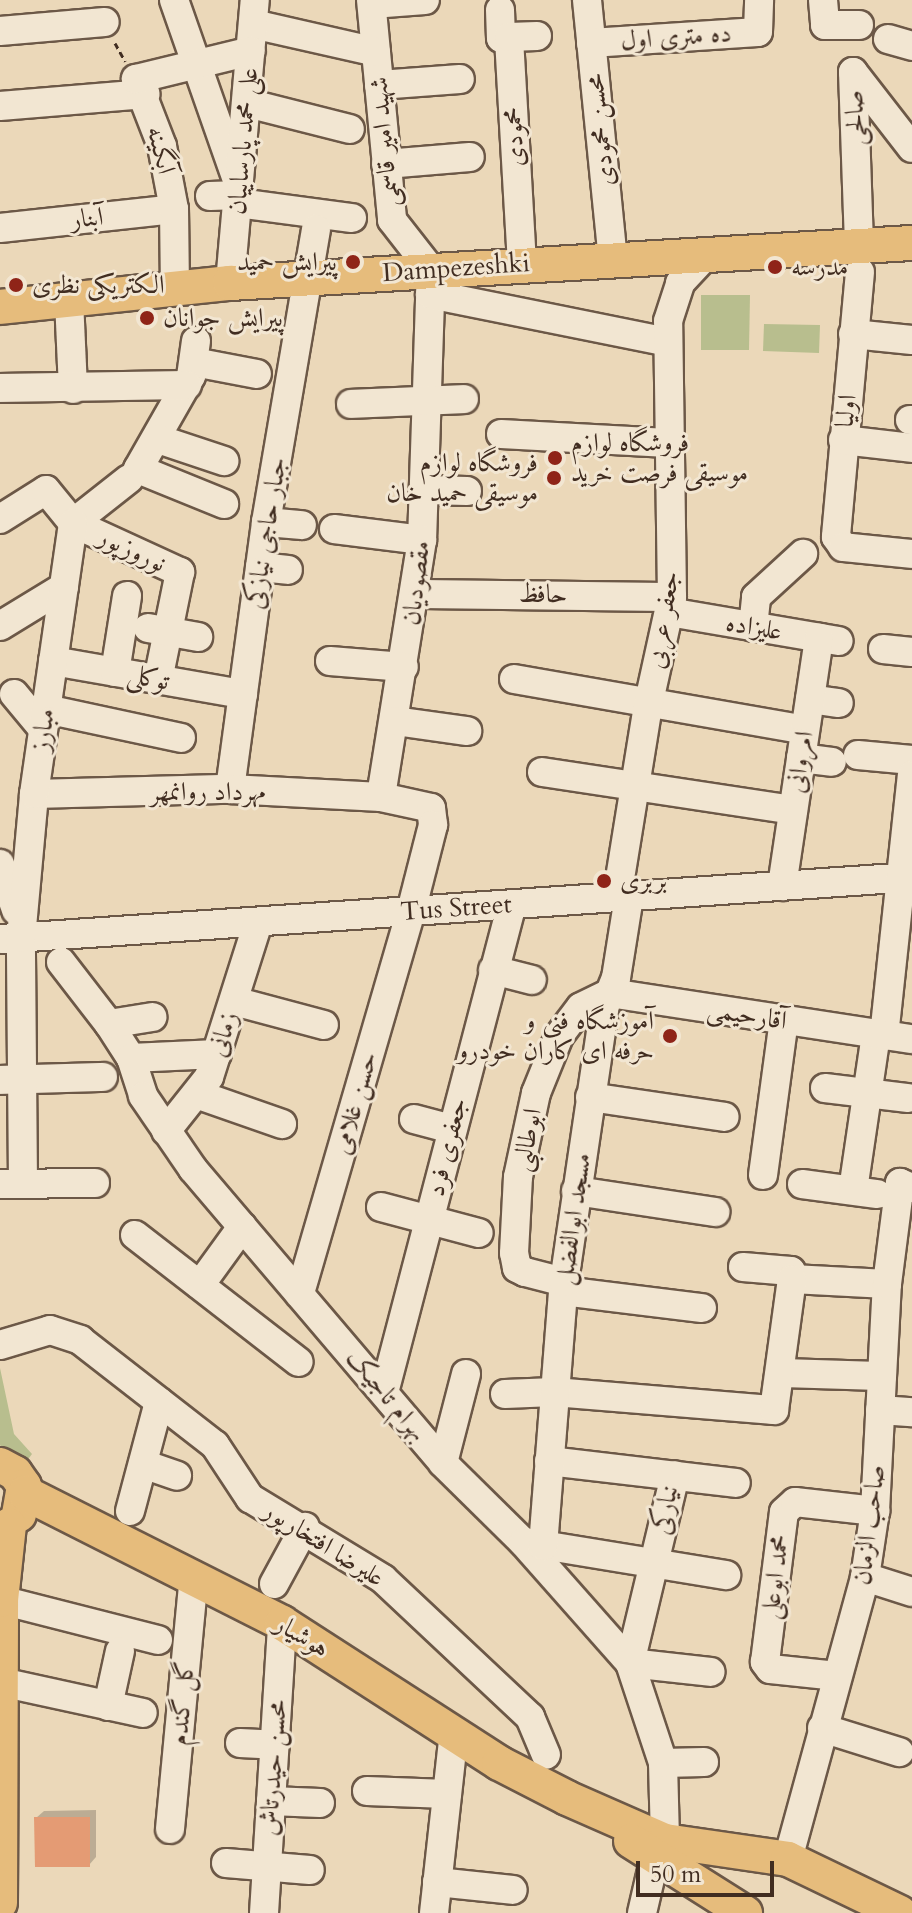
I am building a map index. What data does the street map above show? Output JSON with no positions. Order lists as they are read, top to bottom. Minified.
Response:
{"streets":{"main road":["Dampezeshki","هوشیار"],"street":["ده متری اول","صالحی","محسن محمودی","محمودی","علی محمد پارساییان","شهید امیر قاسمی","آبگینه","آبنار","اولیا","جبار حاجی نیازکی","نوروزپور","مقصودیان","حافظ","جعفر عربی","علیزاده","توکلی","مبارز","امروانی","مهرداد روانمهر","Tus Street","آقارحیمی","زمانی","حسن غلامی","ابوطالبی","جعفری فرد","مسجد ابوالفضل","بهرام تاجیک","نیارکی","صاحب الزمان","علیرضا افتخارپور","محمد ابوعلی","گل گندم","محسن حیدرتاش"]},"crossings":[["ده متری اول","محسن محمودی"],["صالحی","Dampezeshki"],["صالحی","اولیا"],["محسن محمودی","Dampezeshki"],["محمودی","Dampezeshki"],["علی محمد پارساییان","Dampezeshki"],["شهید امیر قاسمی","Dampezeshki"],["شهید امیر قاسمی","مقصودیان"],["آبگینه","آبنار"],["آبگینه","Dampezeshki"],["Dampezeshki","اولیا"],["Dampezeshki","جبار حاجی نیازکی"],["Dampezeshki","مقصودیان"],["Dampezeshki","جعفر عربی"],["جبار حاجی نیازکی","توکلی"],["جبار حاجی نیازکی","مهرداد روانمهر"],["نوروزپور","توکلی"],["نوروزپور","مبارز"],["مقصودیان","حافظ"],["مقصودیان","مهرداد روانمهر"],["حافظ","جعفر عربی"],["حافظ","علیزاده"],["جعفر عربی","علیزاده"],["جعفر عربی","Tus Street"],["جعفر عربی","مسجد ابوالفضل"],["علیزاده","امروانی"],["توکلی","مبارز"],["مبارز","مهرداد روانمهر"],["مبارز","Tus Street"],["امروانی","Tus Street"],["مهرداد روانمهر","Tus Street"],["مهرداد روانمهر","حسن غلامی"],["Tus Street","زمانی"],["Tus Street","حسن غلامی"],["Tus Street","جعفری فرد"],["Tus Street","مسجد ابوالفضل"],["Tus Street","صاحب الزمان"],["آقارحیمی","ابوطالبی"],["آقارحیمی","مسجد ابوالفضل"],["آقارحیمی","صاحب الزمان"],["زمانی","بهرام تاجیک"],["حسن غلامی","بهرام تاجیک"],["ابوطالبی","مسجد ابوالفضل"],["جعفری فرد","بهرام تاجیک"],["مسجد ابوالفضل","بهرام تاجیک"],["مسجد ابوالفضل","نیارکی"],["بهرام تاجیک","نیارکی"],["بهرام تاجیک","هوشیار"],["صاحب الزمان","محمد ابوعلی"],["هوشیار","گل گندم"],["هوشیار","محسن حیدرتاش"]],"places":["پیرایش حمید","مدرسه","الکتریکی نظری","پیرایش جوانان","فروشگاه لوازم موسیقی فرصت خرید","فروشگاه لوازم موسیقی حمید خان","بربری","آموزشگاه فنی و حرفه ای کاران خودرو"],"scale_bar":"50 m"}
